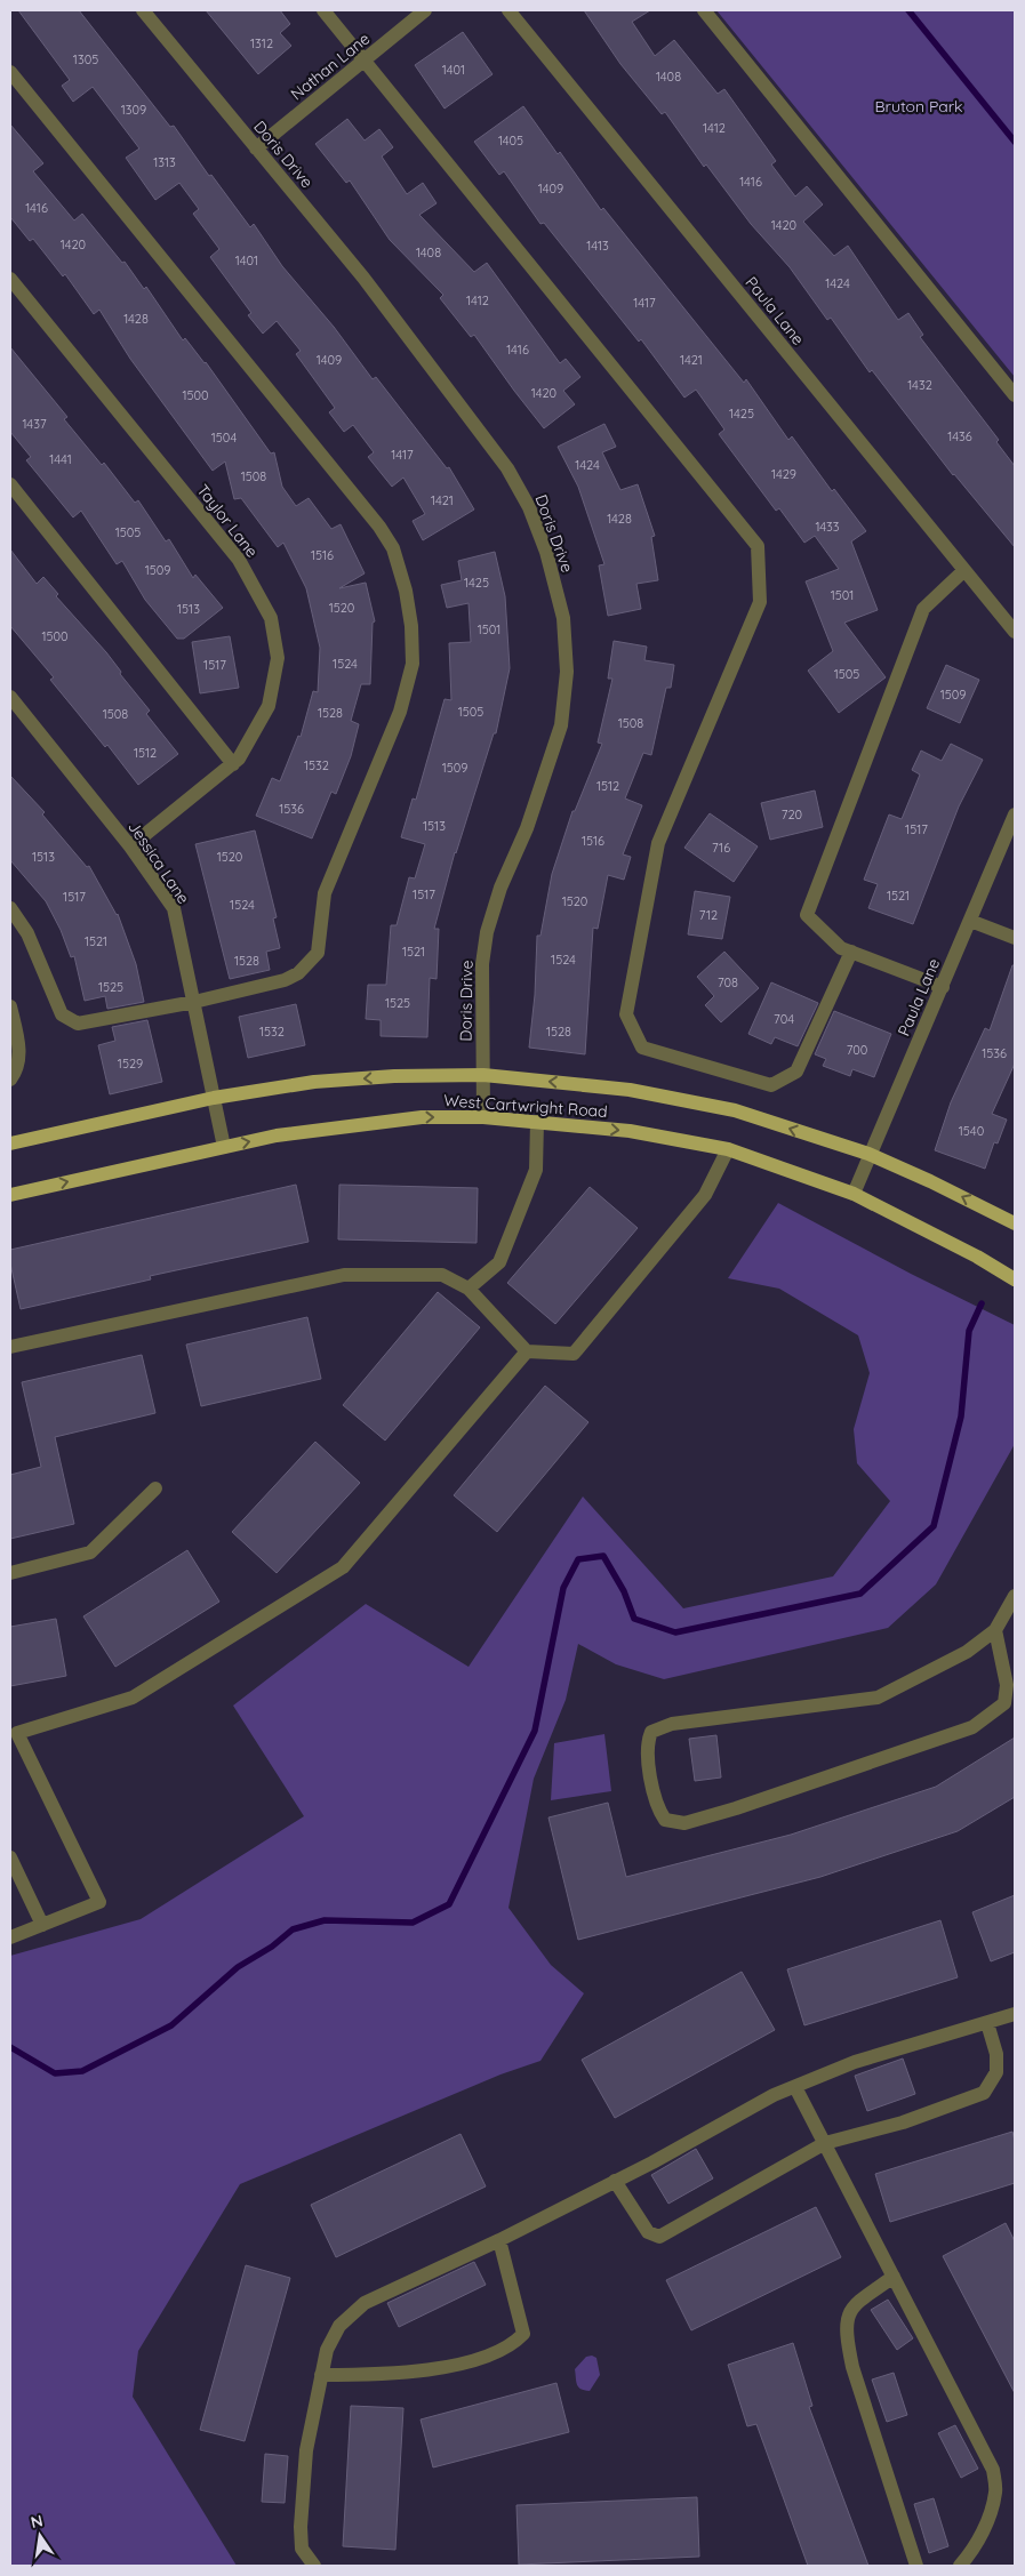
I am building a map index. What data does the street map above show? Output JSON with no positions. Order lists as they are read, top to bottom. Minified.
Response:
{"streets":{"main road":["West Cartwright Road"],"street":["Nathan Lane","Doris Drive","Paula Lane","Taylor Lane","Jessica Lane"]},"crossings":[["Nathan Lane","Doris Drive"],["Doris Drive","West Cartwright Road"],["Paula Lane","West Cartwright Road"],["Taylor Lane","Jessica Lane"],["Jessica Lane","West Cartwright Road"]],"parks":["Bruton Park"],"house_numbers":["1312","1305","1401","1408","1309","1412","1405","1313","1416","1409","1416","1420","1420","1413","1408","1401","1424","1412","1417","1428","1416","1409","1421","1432","1420","1500","1425","1437","1436","1504","1417","1441","1424","1429","1508","1421","1428","1433","1505","1516","1509","1425","1501","1520","1513","1501","1500","1524","1517","1505","1509","1505","1528","1508","1508","1512","1532","1509","1512","1536","720","1513","1517","1516","716","1513","1520","1517","1521","1517","1520","1524","712","1521","1521","1524","1528","708","1525","1525","704","1532","1528","700","1536","1529","1540"],"north":"top"}
